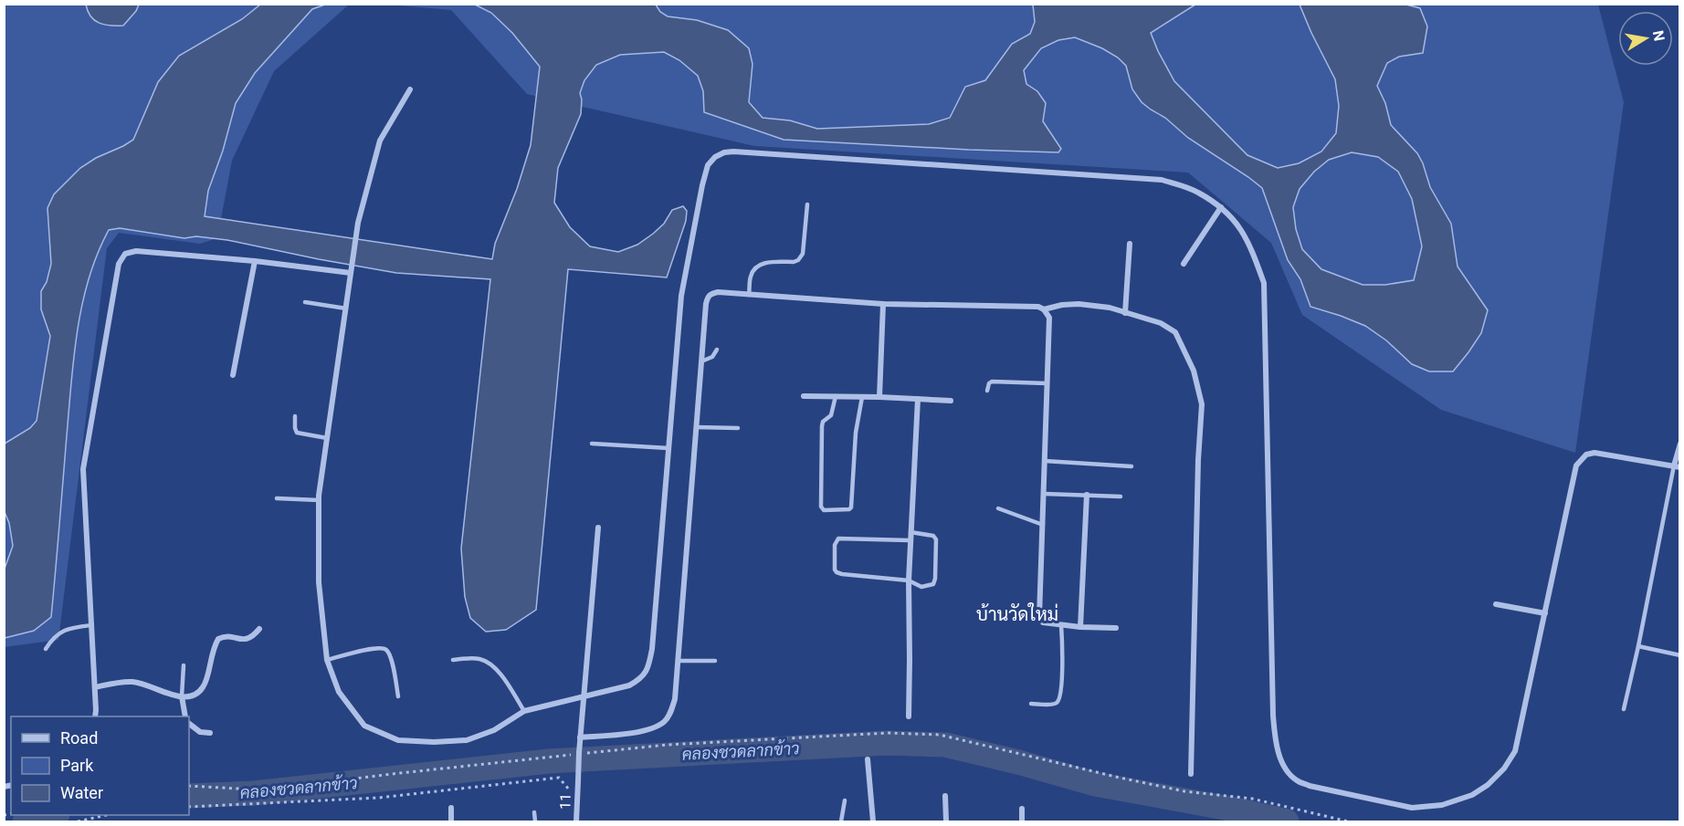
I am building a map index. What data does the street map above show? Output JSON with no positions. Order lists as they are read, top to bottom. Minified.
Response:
{"streets":{"street":["11"]},"districts":["บ้านวัดใหม่"],"water":["คลองชวดลากข้าว"],"legend":["Road","Park","Water"],"north":"right"}
